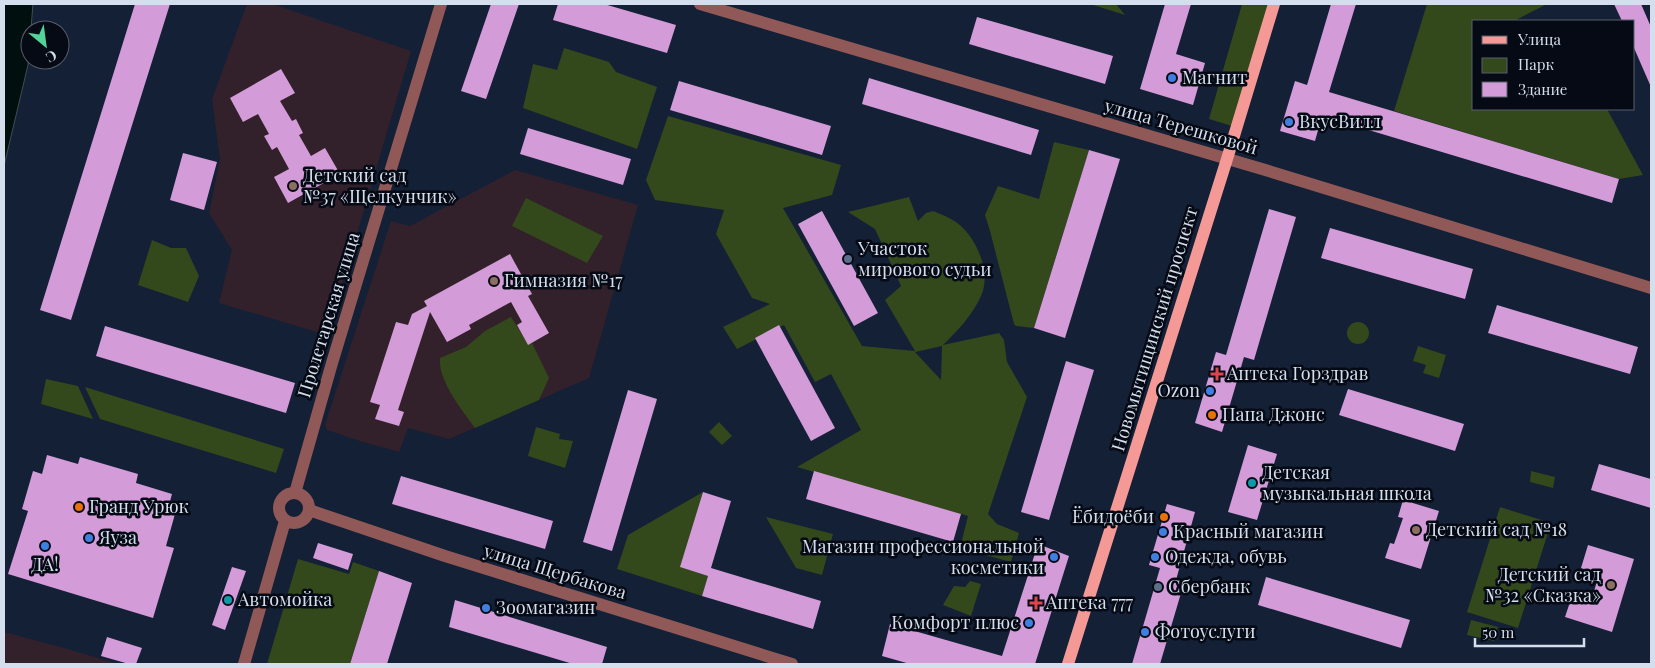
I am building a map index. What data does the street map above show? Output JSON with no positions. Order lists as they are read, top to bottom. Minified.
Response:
{"streets":{"main road":["Новомытищинский проспект"],"street":["улица Терешковой","Пролетарская улица","улица Щербакова"]},"crossings":[["улица Терешковой","Новомытищинский проспект"],["Пролетарская улица","улица Щербакова"]],"places":{"other":["Магнит","ВкусВилл","Детский сад №37 «Щелкунчик»","Участок мирового судьи","Гимназия №17","Ozon","Папа Джонс","Детская музыкальная школа","Гранд Урюк","Ёбидоёби","Детский сад №18","Красный магазин","Яуза","ДА!","Магазин профессиональной косметики","Одежда, обувь","Детский сад №32 «Сказка»","Сбербанк","Автомойка","Зоомагазин","Комфорт плюс","Фотоуслуги"],"health":["Аптека Горздрав","Аптека 777"]},"legend":["Улица","Парк","Здание"],"scale_bar":"50 m","north":"bottom right"}
